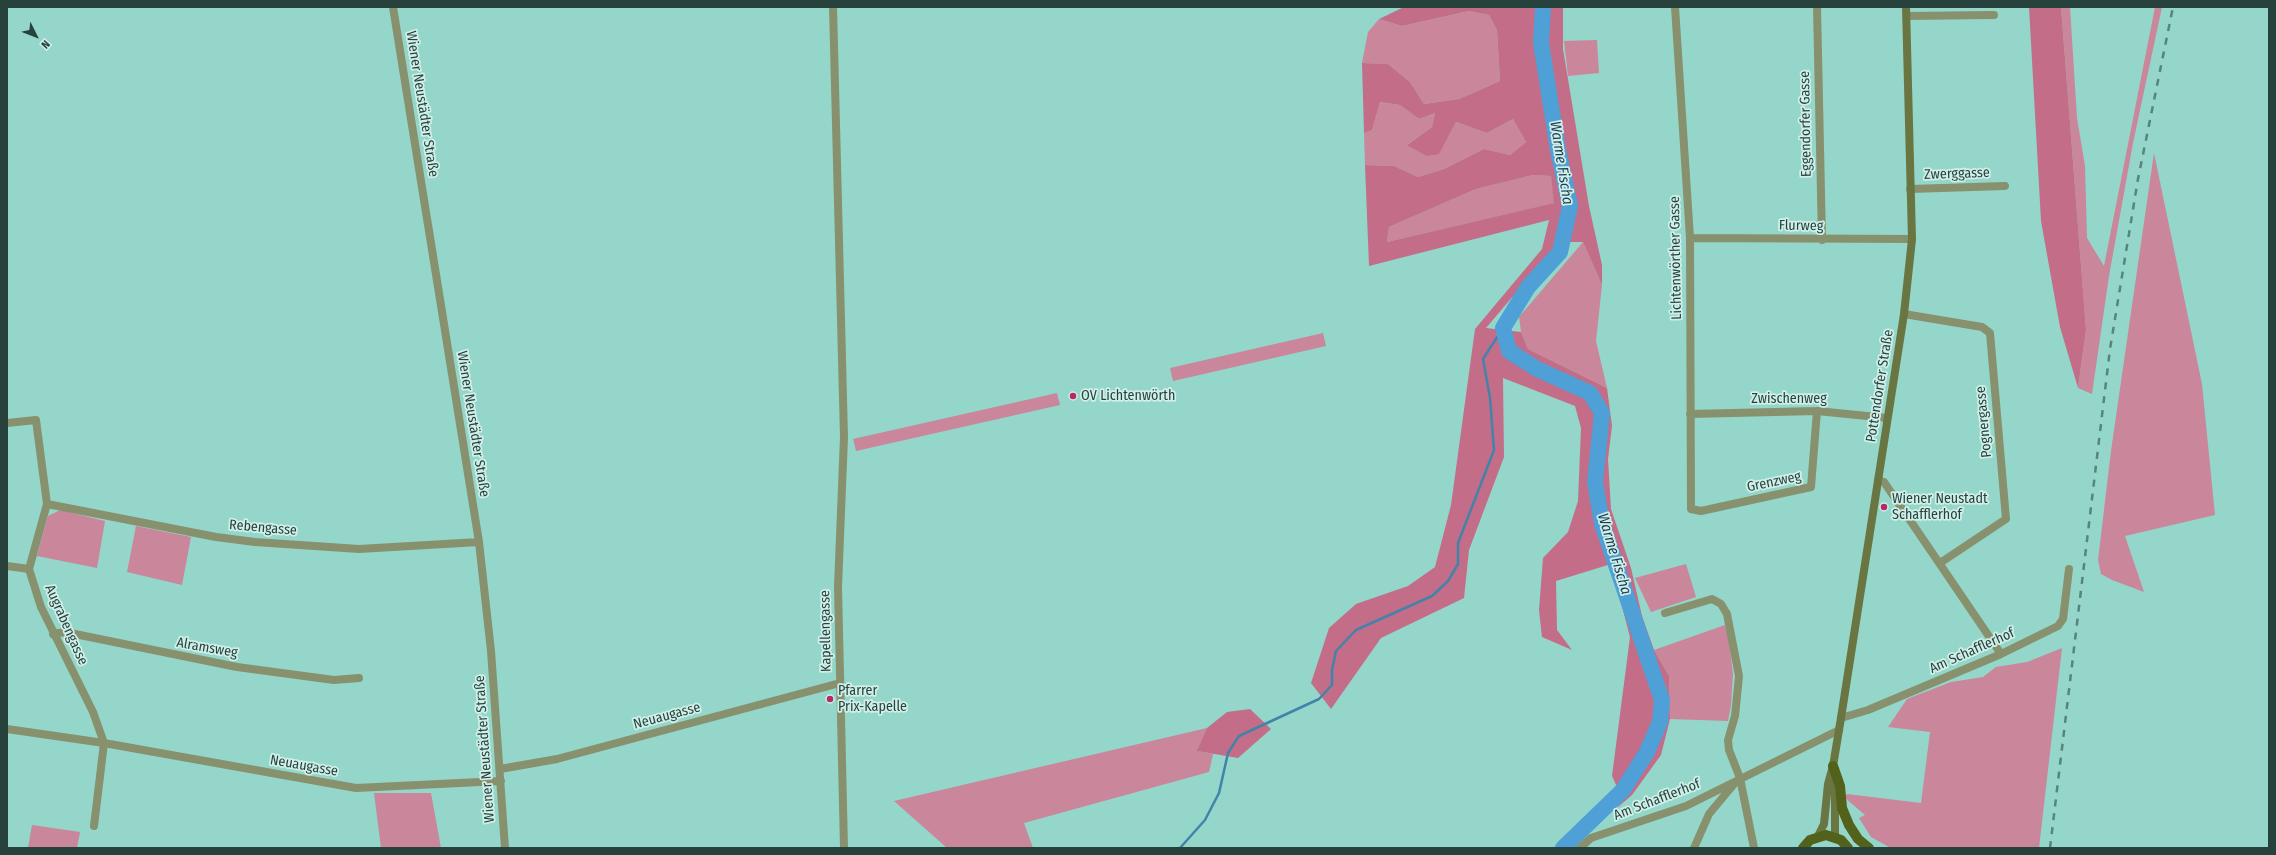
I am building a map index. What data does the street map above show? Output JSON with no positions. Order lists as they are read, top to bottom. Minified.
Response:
{"streets":{"main road":["Pottendorfer Straße"],"street":["Wiener Neustädter Straße","Eggendorfer Gasse","Zwerggasse","Flurweg","Lichtenwörther Gasse","Zwischenweg","Pognergasse","Grenzweg","Rebengasse","Augrabengasse","Kapellengasse","Alramsweg","Am Schafflerhof","Neuaugasse"]},"crossings":[["Wiener Neustädter Straße","Rebengasse"],["Wiener Neustädter Straße","Neuaugasse"],["Eggendorfer Gasse","Flurweg"],["Zwerggasse","Pottendorfer Straße"],["Flurweg","Lichtenwörther Gasse"],["Flurweg","Pottendorfer Straße"],["Lichtenwörther Gasse","Zwischenweg"],["Lichtenwörther Gasse","Grenzweg"],["Pottendorfer Straße","Zwischenweg"],["Pottendorfer Straße","Pognergasse"],["Pottendorfer Straße","Am Schafflerhof"],["Zwischenweg","Grenzweg"],["Augrabengasse","Alramsweg"],["Augrabengasse","Neuaugasse"],["Kapellengasse","Neuaugasse"]],"water":["Warme Fischa"],"places":["OV Lichtenwörth","Wiener Neustadt Schafflerhof","Pfarrer Prix-Kapelle"],"north":"bottom right"}
